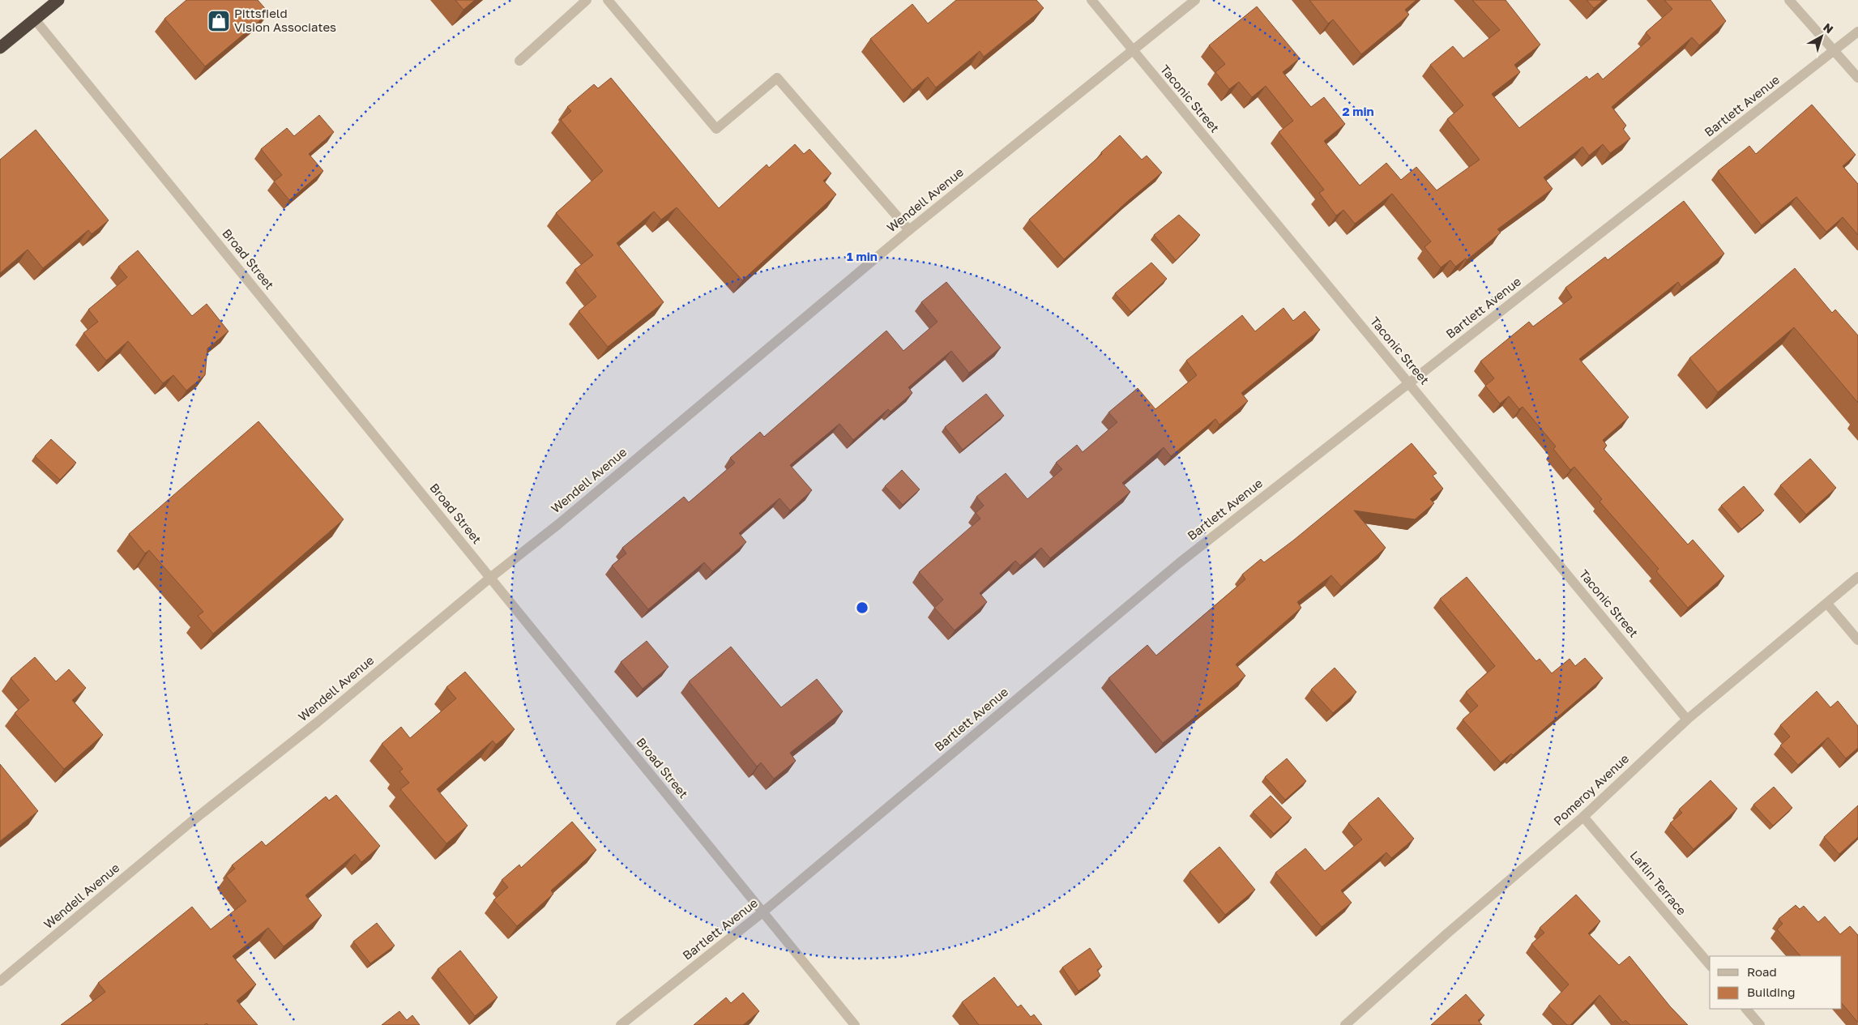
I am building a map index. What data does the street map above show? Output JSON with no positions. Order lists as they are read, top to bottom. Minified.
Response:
{"streets":{"street":["Taconic Street","Bartlett Avenue","Wendell Avenue","Broad Street","Pomeroy Avenue","Laflin Terrace"]},"crossings":[["Taconic Street","Bartlett Avenue"],["Taconic Street","Wendell Avenue"],["Taconic Street","Pomeroy Avenue"],["Bartlett Avenue","Broad Street"],["Wendell Avenue","Broad Street"],["Pomeroy Avenue","Laflin Terrace"]],"places":{"shop":["Pittsfield Vision Associates"]},"legend":["Road","Building"],"north":"top right","rings":["2 min","1 min"]}
